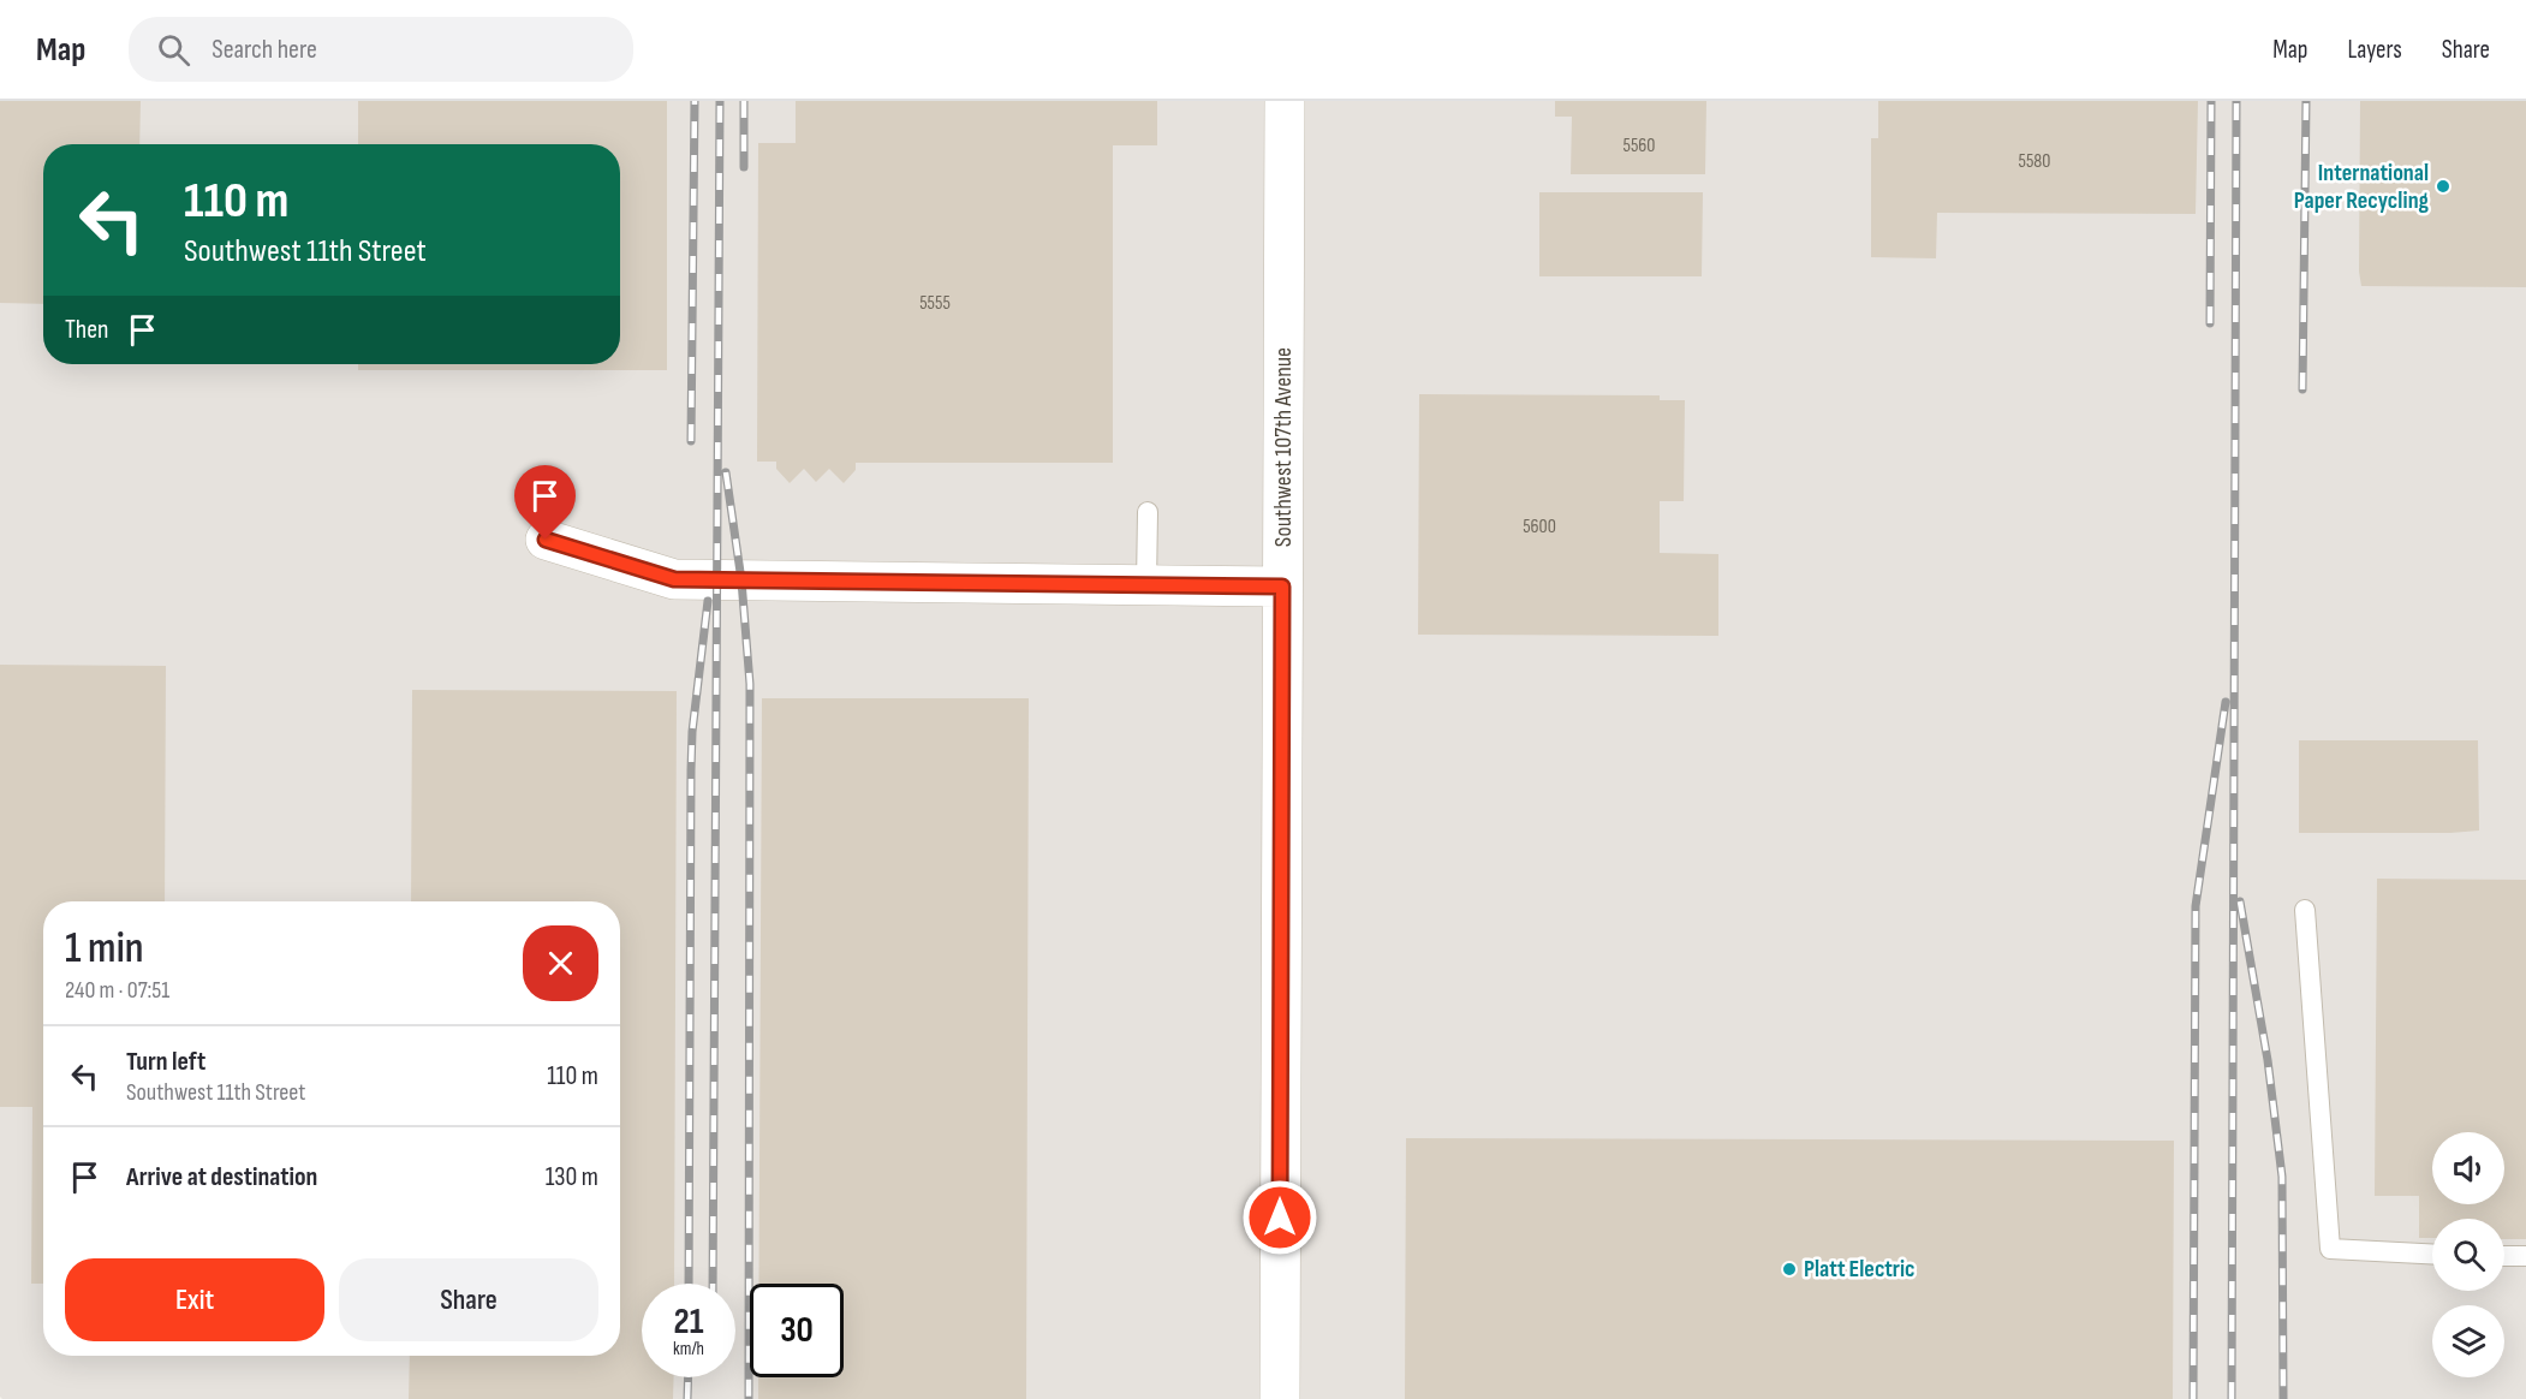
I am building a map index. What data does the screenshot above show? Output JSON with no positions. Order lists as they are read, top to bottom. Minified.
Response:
{"streets":{"street":["Southwest 107th Avenue"]},"places":["International Paper Recycling","Platt Electric"],"house_numbers":["5560","5580","5555","5600"],"page":{"header":"Map","search":"Search here","nav":["Map","Layers","Share"],"turn":["110 m","Southwest 11th Street"],"then":"Then","heading":["1 min","240 m · 07:51"],"list":[{"name":"Turn left","note":"Southwest 11th Street","value":"110 m"},{"name":"Arrive at destination","value":"130 m"}],"buttons":["Exit","Share"],"speed":"21 km/h","limit":"30"}}
